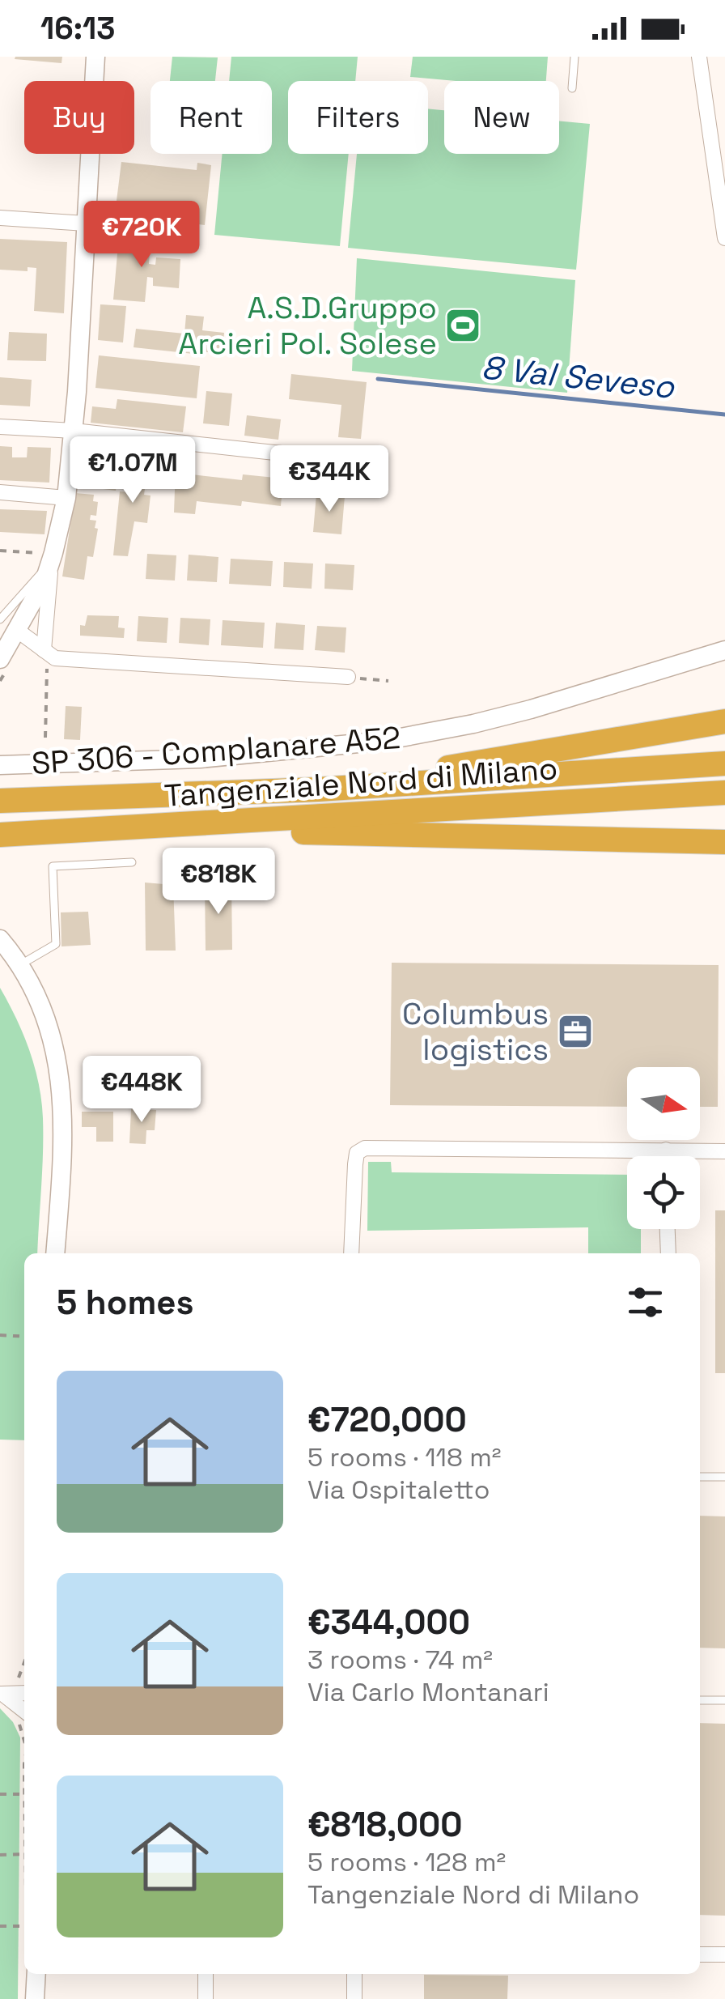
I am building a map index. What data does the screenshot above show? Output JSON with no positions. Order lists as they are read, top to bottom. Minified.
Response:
{"streets":{"highway":["Tangenziale Nord di Milano"],"street":["SP 306 - Complanare A52"]},"water":["8 Val Seveso"],"places":{"sports":["A.S.D.Gruppo Arcieri Pol. Solese"],"office":["Columbus logistics"]},"north":"right","page":{"status":"16:13","chip":["Buy","Rent","Filters","New"],"price":["€720K","€1.07M","€344K","€818K","€448K"],"heading":"5 homes","list":[{"name":"€720,000","note":"5 rooms · 118 m² · Via Ospitaletto"},{"name":"€344,000","note":"3 rooms · 74 m² · Via Carlo Montanari"},{"name":"€818,000","note":"5 rooms · 128 m² · Tangenziale Nord di Milano"}]}}
